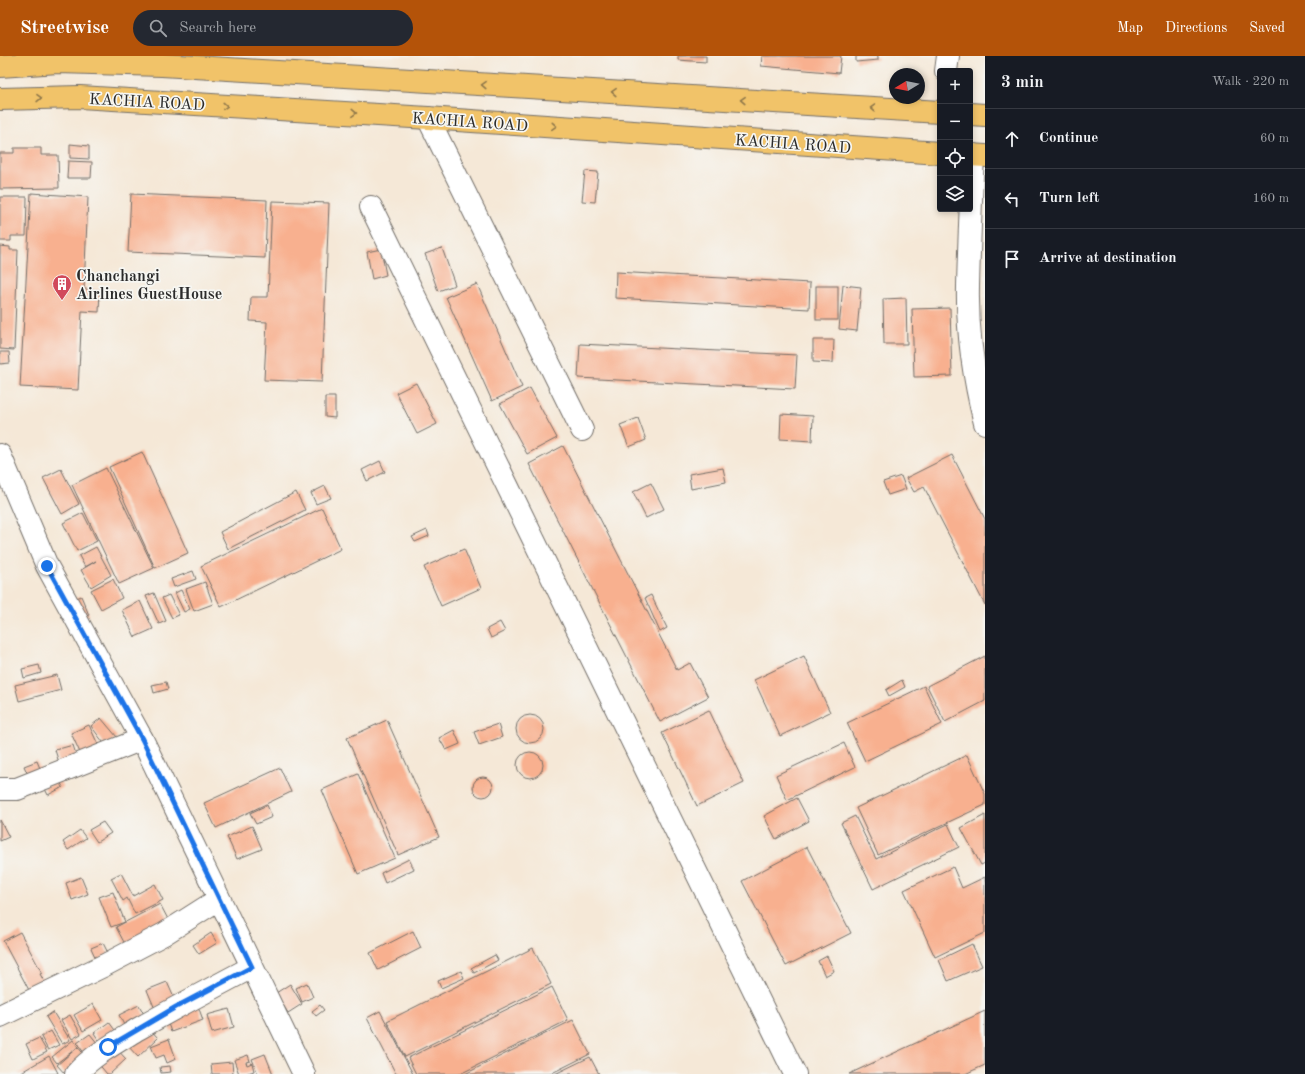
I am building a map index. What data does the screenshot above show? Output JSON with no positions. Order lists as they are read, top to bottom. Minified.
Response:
{"streets":{"main road":["KACHIA ROAD"]},"places":{"building":["Chanchangi Airlines GuestHouse"]},"north":"left","page":{"header":"Streetwise","search":"Search here","nav":["Map","Directions","Saved"],"heading":["3 min","Walk · 220 m"],"map_buttons":["+","−"],"list":[["Continue","60 m"],["Turn left","160 m"],"Arrive at destination"]}}
